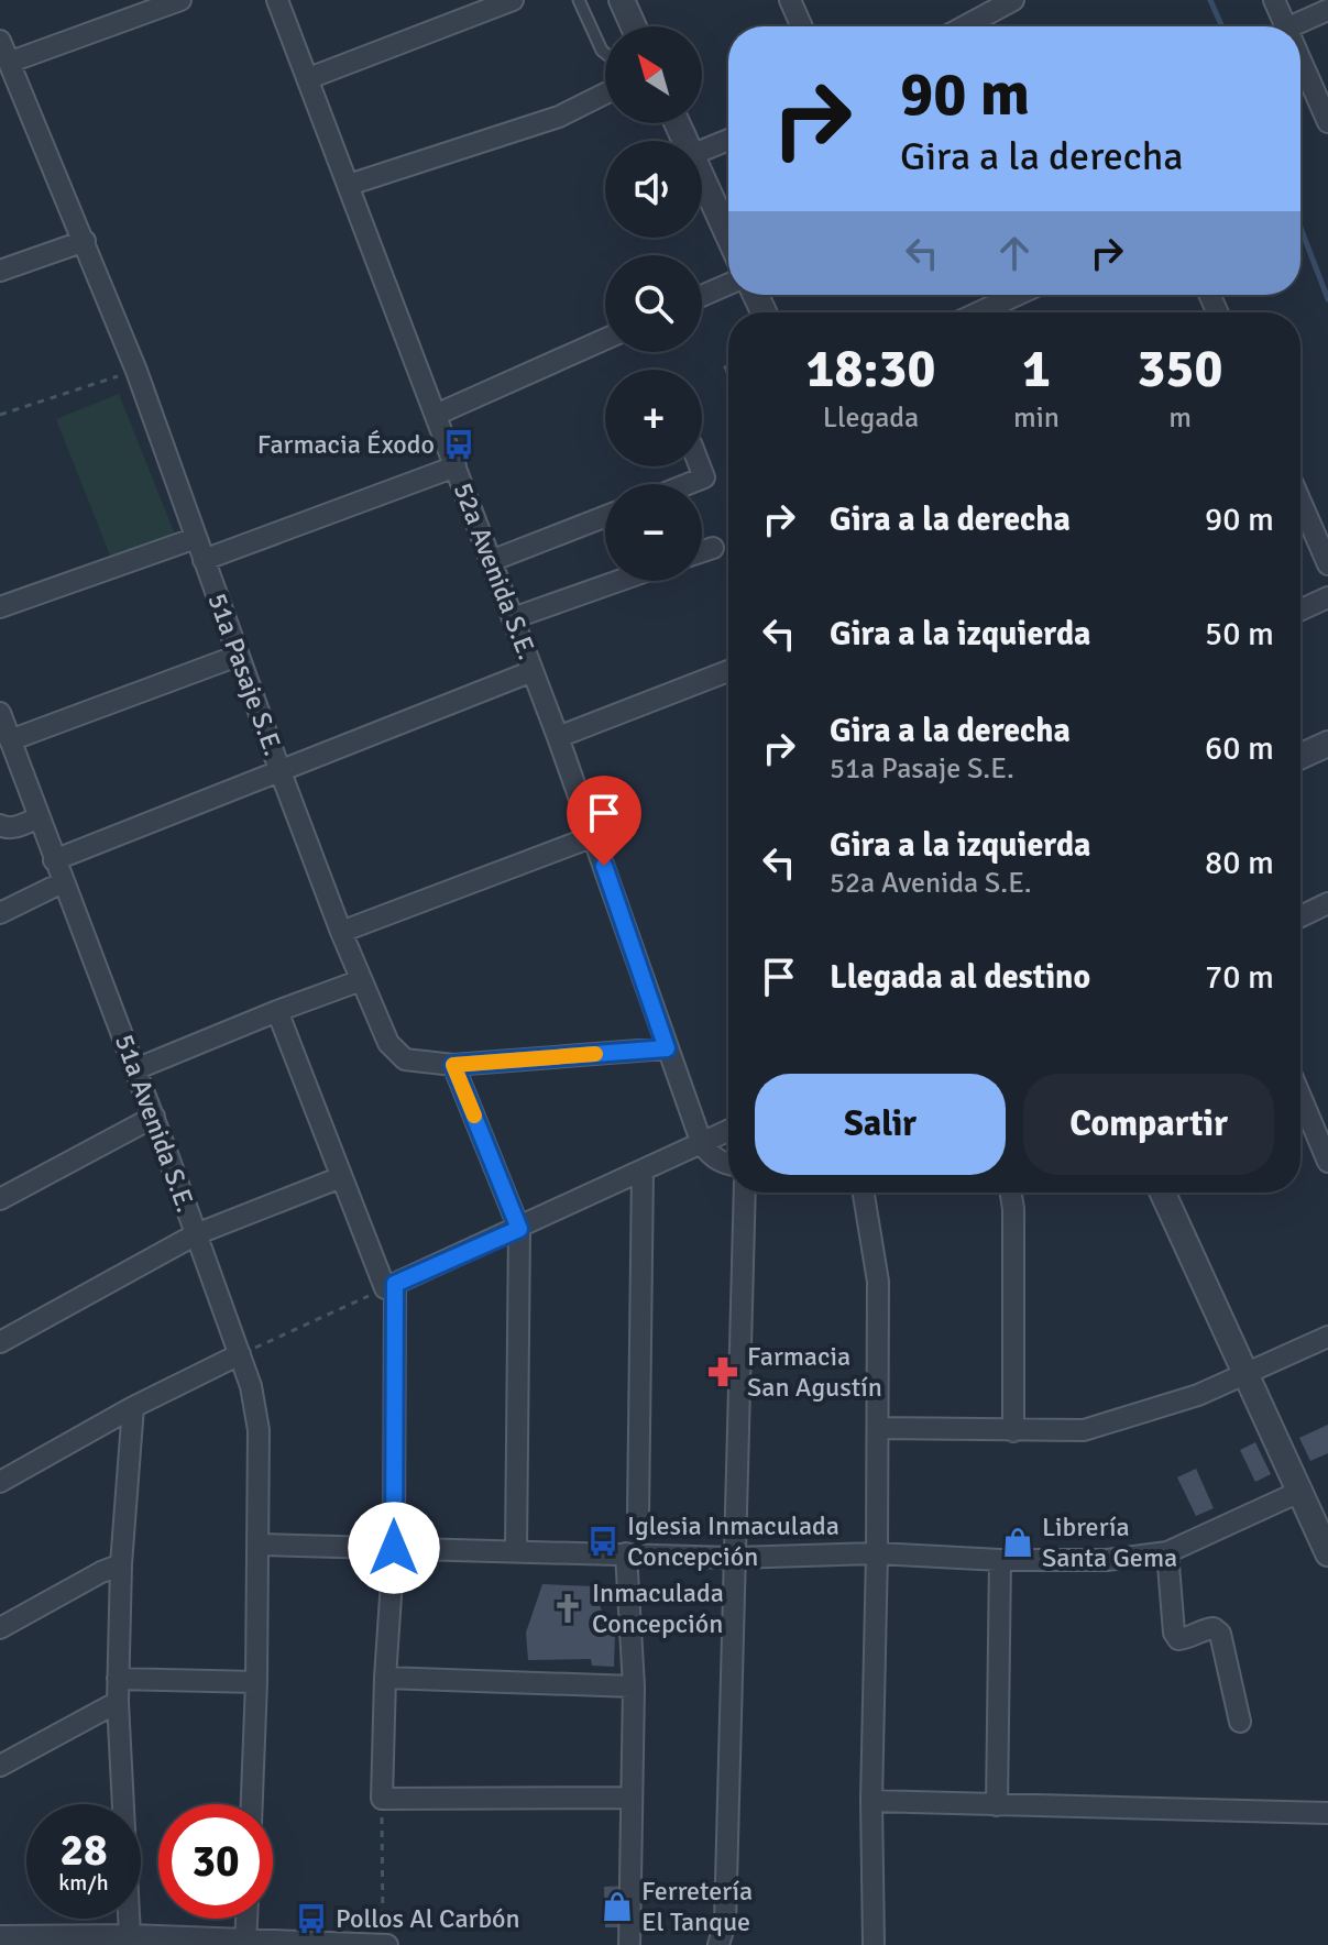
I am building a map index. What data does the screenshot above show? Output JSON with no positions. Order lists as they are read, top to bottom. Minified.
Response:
{"streets":{"street":["52a Avenida S.E.","51a Pasaje S.E.","51a Avenida S.E."]},"crossings":[["52a Avenida S.E.","51a Pasaje S.E."]],"places":{"bus stop":["Farmacia Éxodo","Iglesia Inmaculada Concepción","Pollos Al Carbón"],"pharmacy":["Farmacia San Agustín"],"shop":["Librería Santa Gema","Ferretería El Tanque"],"church":["Inmaculada Concepción"]},"north":"top left","page":{"map_buttons":["+","−"],"turn":["90 m","Gira a la derecha"],"eta":["18:30","Llegada","1","min","350","m"],"list":[{"name":"Gira a la derecha","value":"90 m"},{"name":"Gira a la izquierda","value":"50 m"},{"name":"Gira a la derecha","note":"51a Pasaje S.E.","value":"60 m"},{"name":"Gira a la izquierda","note":"52a Avenida S.E.","value":"80 m"},{"name":"Llegada al destino","value":"70 m"}],"buttons":["Salir","Compartir"],"speed":"28 km/h","limit":"30"}}
